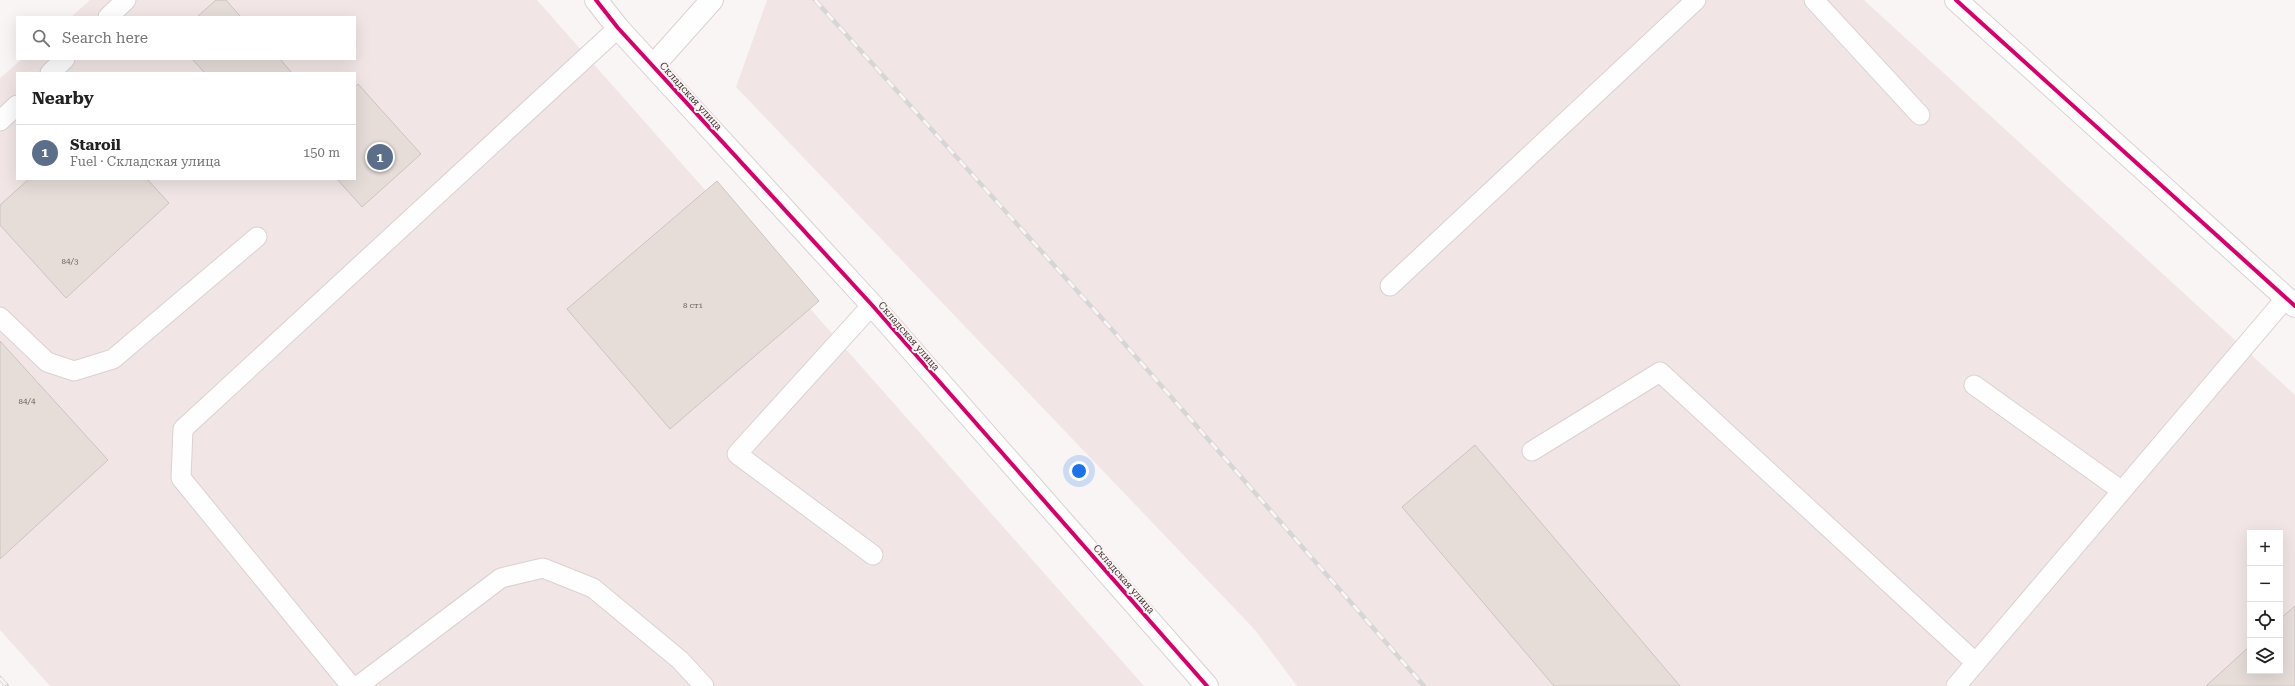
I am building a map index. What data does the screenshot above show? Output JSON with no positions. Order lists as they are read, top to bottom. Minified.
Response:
{"streets":{"street":["Складская улица"]},"house_numbers":["84/3","8 ст1","84/4"],"page":{"search":"Search here","heading":"Nearby","list":[{"mark":"1","name":"Staroil","note":"Fuel · Складская улица","value":"150 m"}],"pins":"1","map_buttons":["+","−"]}}
